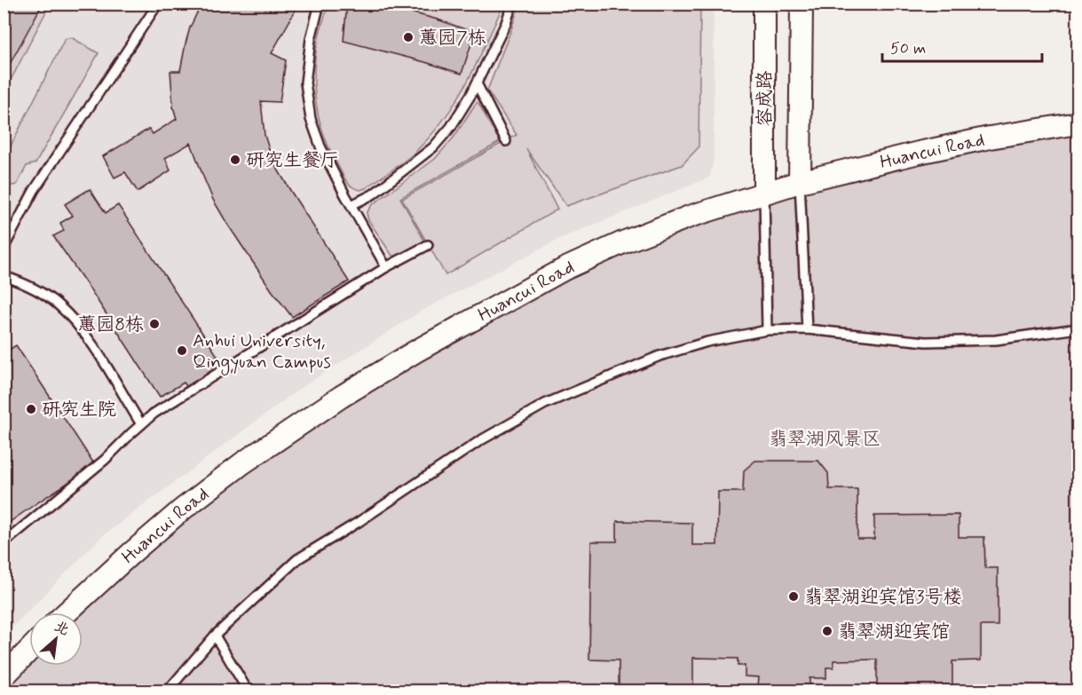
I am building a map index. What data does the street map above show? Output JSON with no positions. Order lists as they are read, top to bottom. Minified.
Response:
{"streets":{"street":["容成路","Huancui Road"]},"crossings":[["容成路","Huancui Road"]],"parks":["翡翠湖风景区"],"places":["蕙园7栋","研究生餐厅","蕙园8栋","Anhui University, Qingyuan Campus","研究生院","翡翠湖迎宾馆3号楼","翡翠湖迎宾馆"],"scale_bar":"50 m","north":"top right"}
